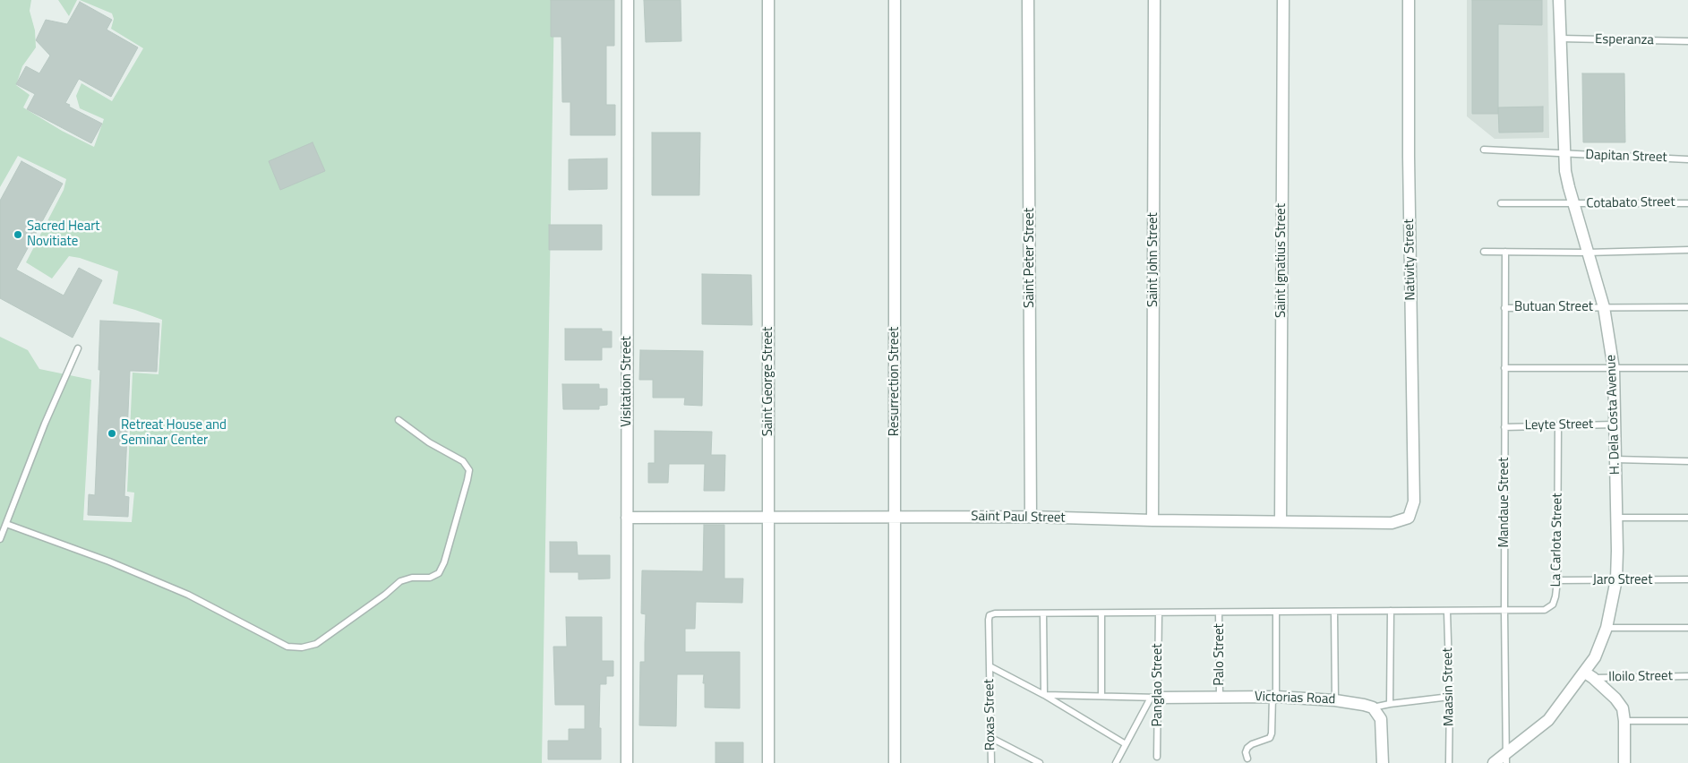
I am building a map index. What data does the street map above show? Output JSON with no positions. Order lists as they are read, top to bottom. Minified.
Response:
{"streets":{"street":["Saint Peter Street","Saint John Street","Nativity Street","Saint Ignatius Street","Visitation Street","Saint George Street","Resurrection Street","H. Dela Costa Avenue","Saint Paul Street","Iloilo Street","Victorias Road"],"lane":["Esperanza","Dapitan Street","Cotabato Street","Butuan Street","Leyte Street","Mandaue Street","La Carlota Street","Jaro Street","Palo Street","Panglao Street","Maasin Street","Roxas Street"]},"crossings":[["Esperanza","H. Dela Costa Avenue"],["Dapitan Street","H. Dela Costa Avenue"],["Cotabato Street","H. Dela Costa Avenue"],["Saint Peter Street","Saint Paul Street"],["Saint John Street","Saint Paul Street"],["Nativity Street","Saint Paul Street"],["Saint Ignatius Street","Saint Paul Street"],["Butuan Street","H. Dela Costa Avenue"],["Butuan Street","Mandaue Street"],["Visitation Street","Saint Paul Street"],["Saint George Street","Saint Paul Street"],["Resurrection Street","Saint Paul Street"],["H. Dela Costa Avenue","Leyte Street"],["H. Dela Costa Avenue","Mandaue Street"],["H. Dela Costa Avenue","Jaro Street"],["H. Dela Costa Avenue","Iloilo Street"],["Leyte Street","Mandaue Street"],["Leyte Street","La Carlota Street"],["Mandaue Street","La Carlota Street"],["La Carlota Street","Jaro Street"],["La Carlota Street","Palo Street"],["La Carlota Street","Panglao Street"],["La Carlota Street","Maasin Street"],["La Carlota Street","Roxas Street"],["Palo Street","Victorias Road"],["Panglao Street","Victorias Road"]],"places":["Sacred Heart Novitiate","Retreat House and Seminar Center"]}
